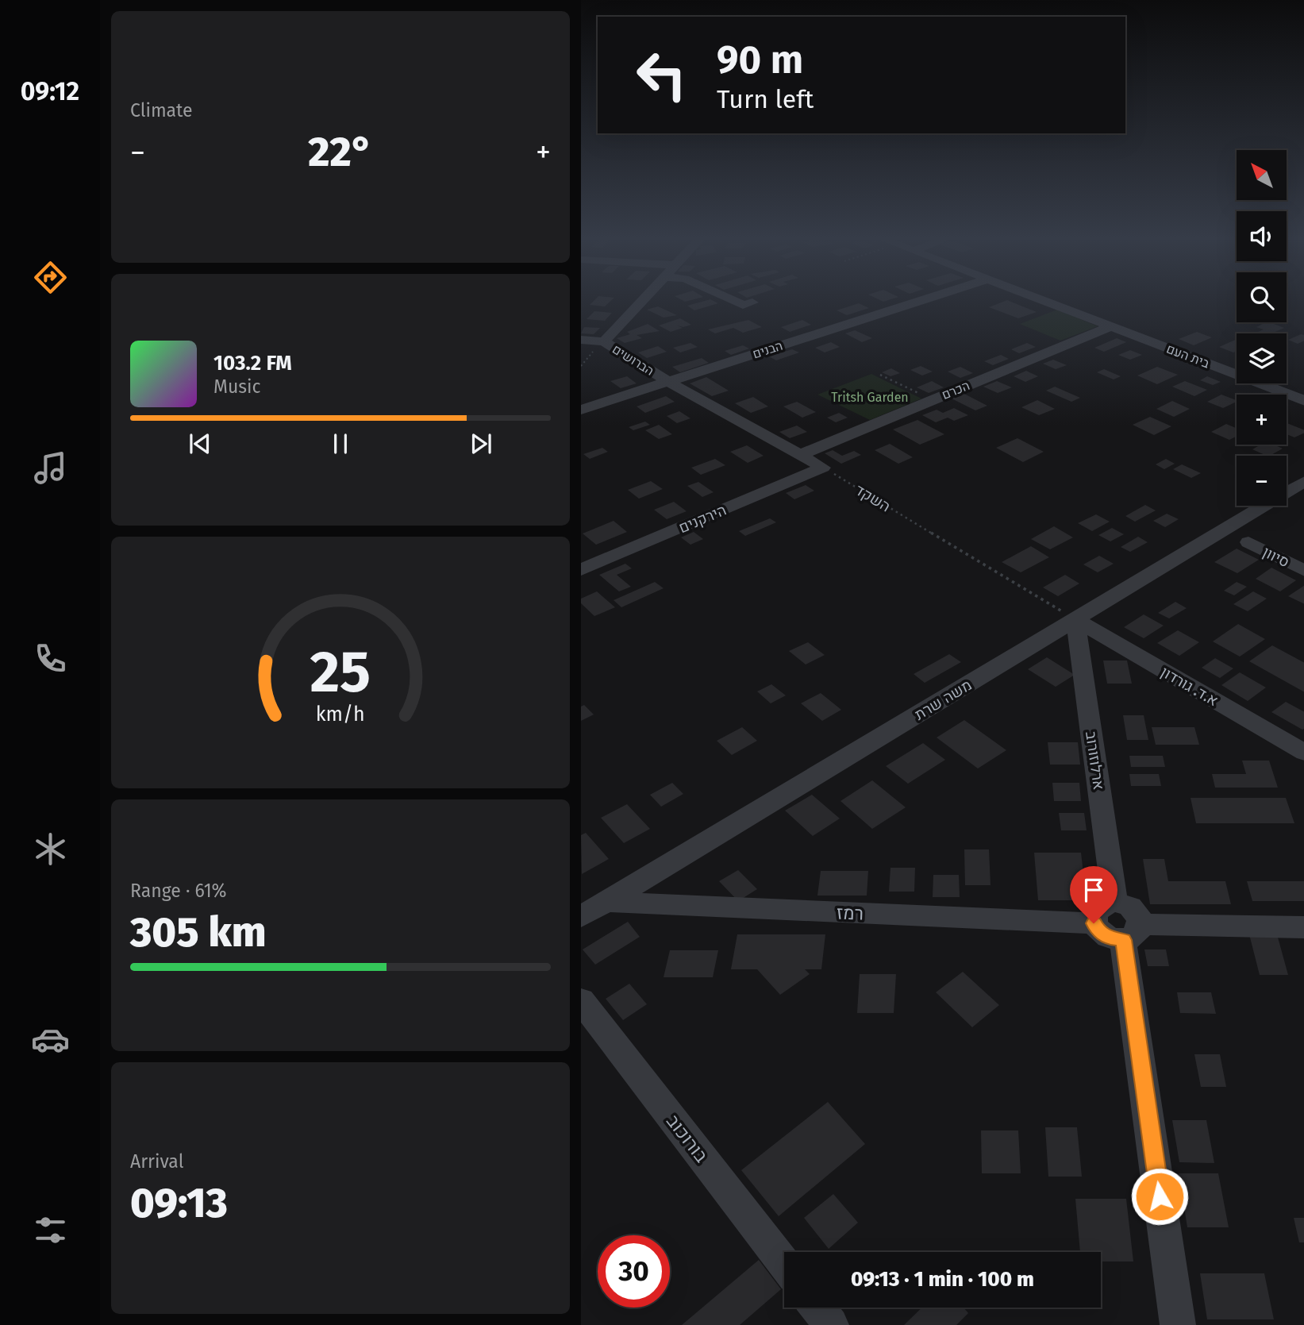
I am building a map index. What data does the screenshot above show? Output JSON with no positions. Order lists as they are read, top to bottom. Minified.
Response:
{"streets":{"street":["הבנים","בית העם","הברושים","הכרם","הירקנים","סיוון","א.ד. גורדון","משה שרת","ארלוזורוב","רמז","בורוכוב"],"path":["השקד"]},"crossings":[["הבנים","הברושים"],["בית העם","הכרם"],["השקד","הירקנים"],["השקד","א.ד. גורדון"],["השקד","משה שרת"],["השקד","ארלוזורוב"],["א.ד. גורדון","משה שרת"],["א.ד. גורדון","ארלוזורוב"],["משה שרת","ארלוזורוב"],["משה שרת","רמז"],["ארלוזורוב","רמז"]],"parks":["Tritsh Garden"],"north":"top left","page":{"tabs":"09:12","tile":["Climate",["Range · 61%","305 km"],["Arrival","09:13"]],"turn":["90 m","Turn left"],"heat":["−","22°","+"],"map_buttons":["+","−"],"song":["103.2 FM","Music"],"limit":"30","trip":"09:13 · 1 min · 100 m","gauge":["25","km/h"]}}
